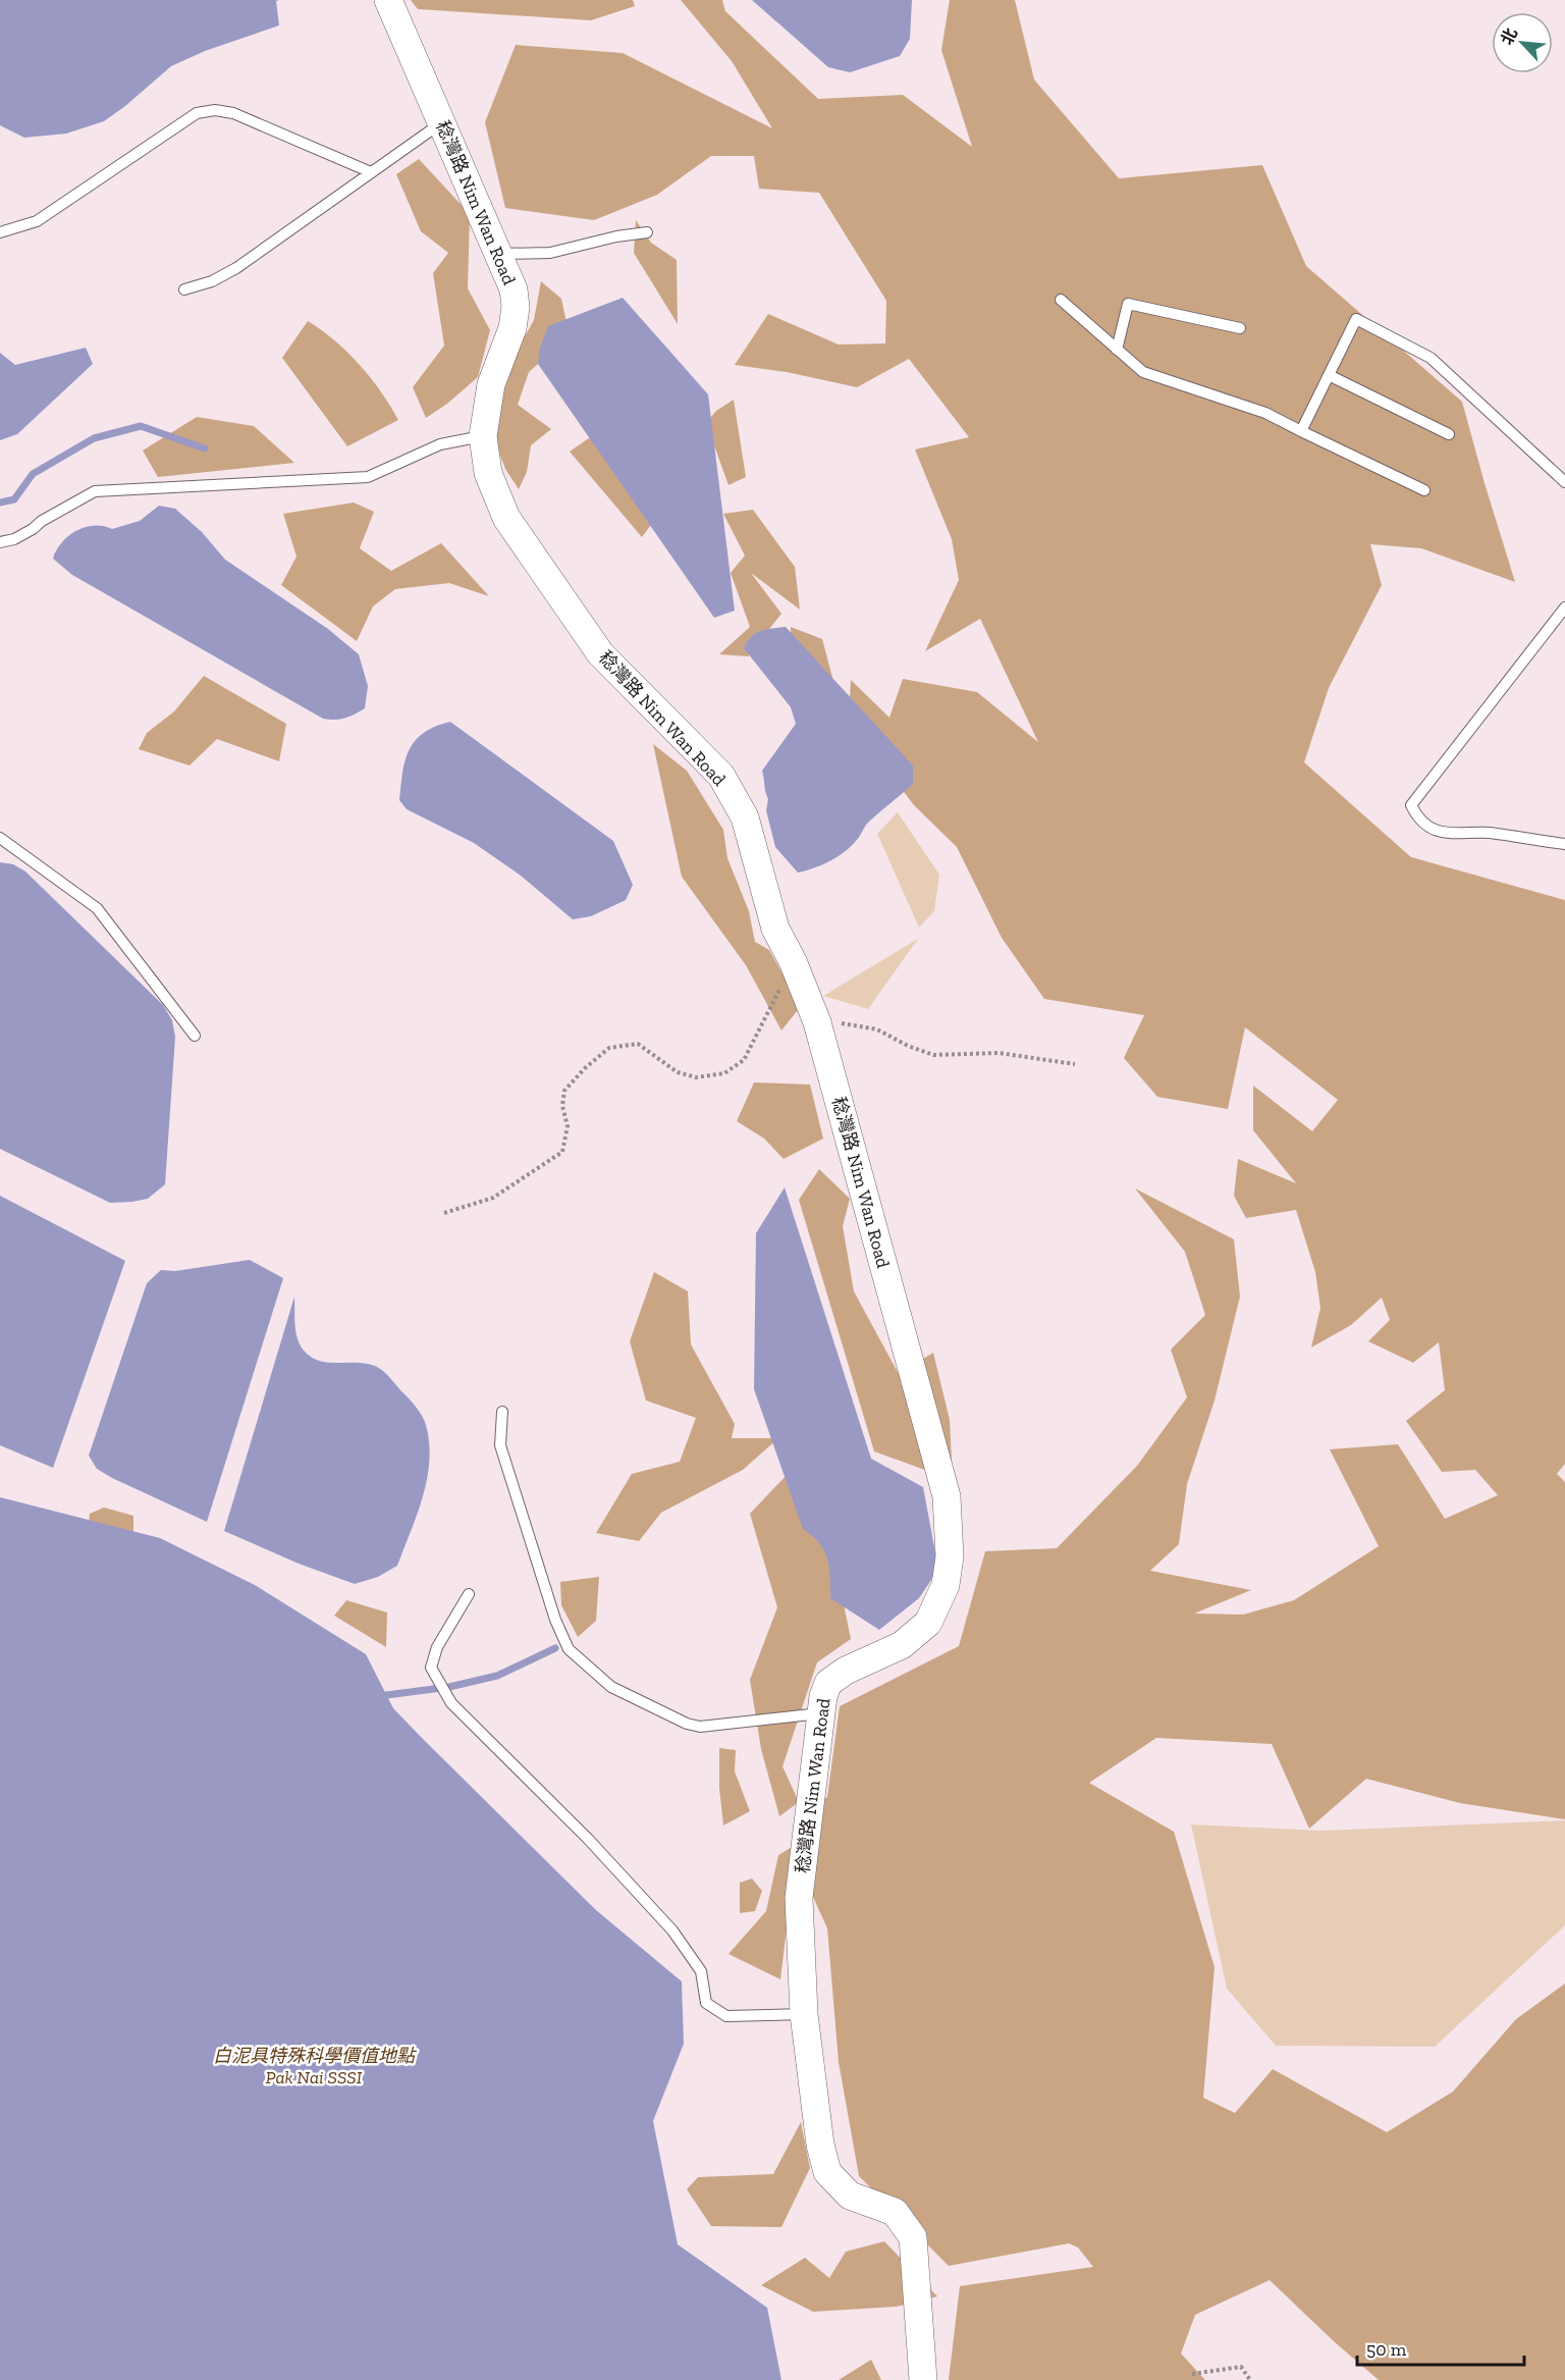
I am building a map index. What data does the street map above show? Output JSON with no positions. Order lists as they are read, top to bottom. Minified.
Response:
{"streets":{"street":["稔灣路 Nim Wan Road"]},"parks":["白泥具特殊科學價值地點 Pak Nai SSSI"],"scale_bar":"50 m","north":"top left"}
